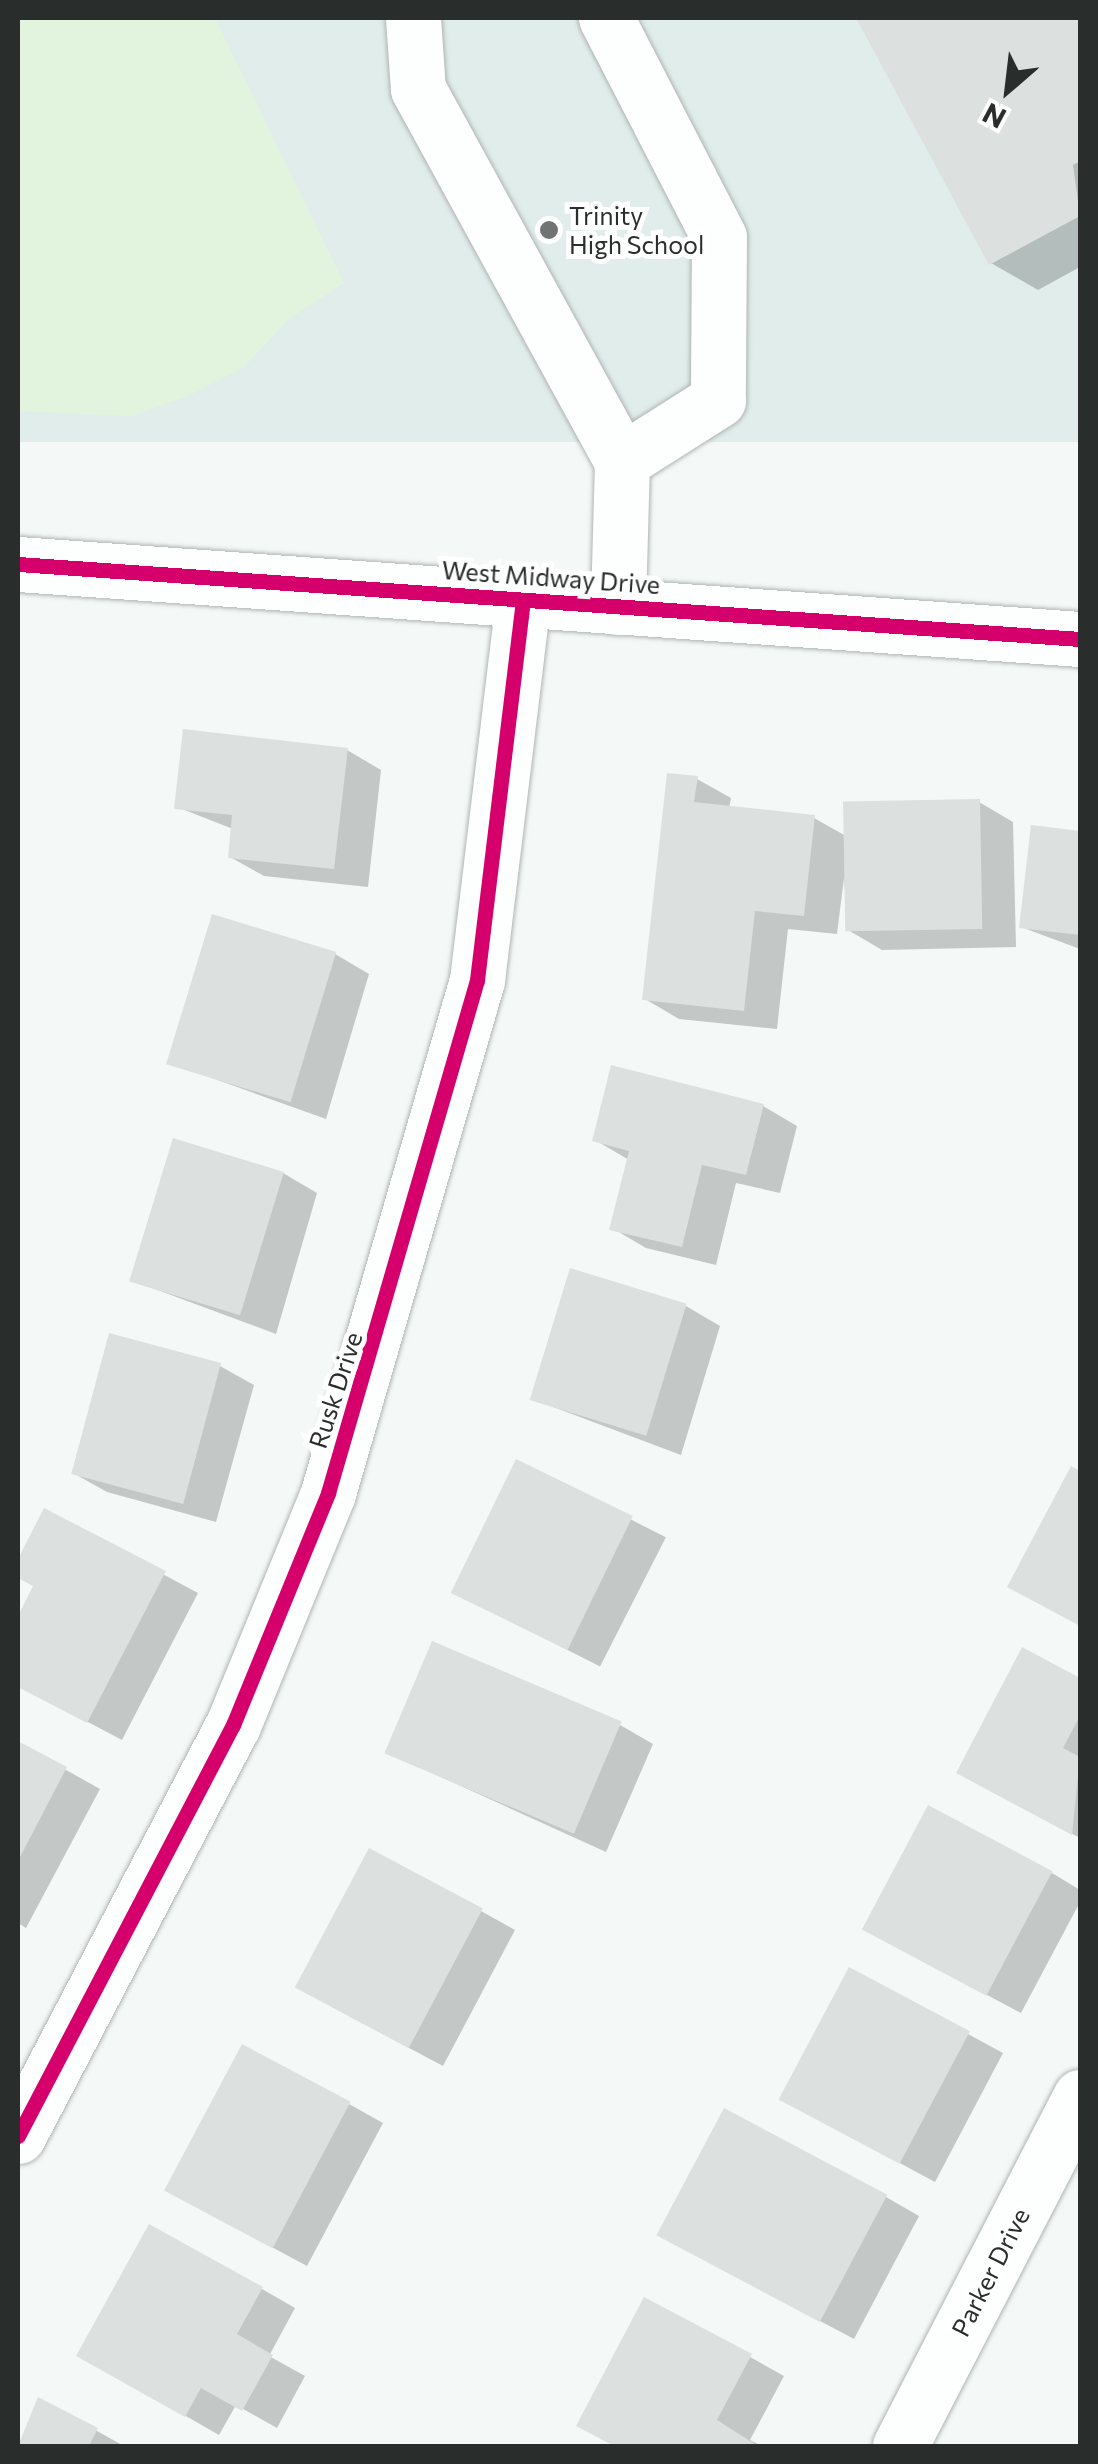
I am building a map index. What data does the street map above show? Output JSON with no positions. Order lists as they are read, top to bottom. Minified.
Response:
{"streets":{"street":["West Midway Drive","Rusk Drive","Parker Drive"]},"crossings":[["West Midway Drive","Rusk Drive"]],"places":["Trinity High School"],"north":"bottom left"}
